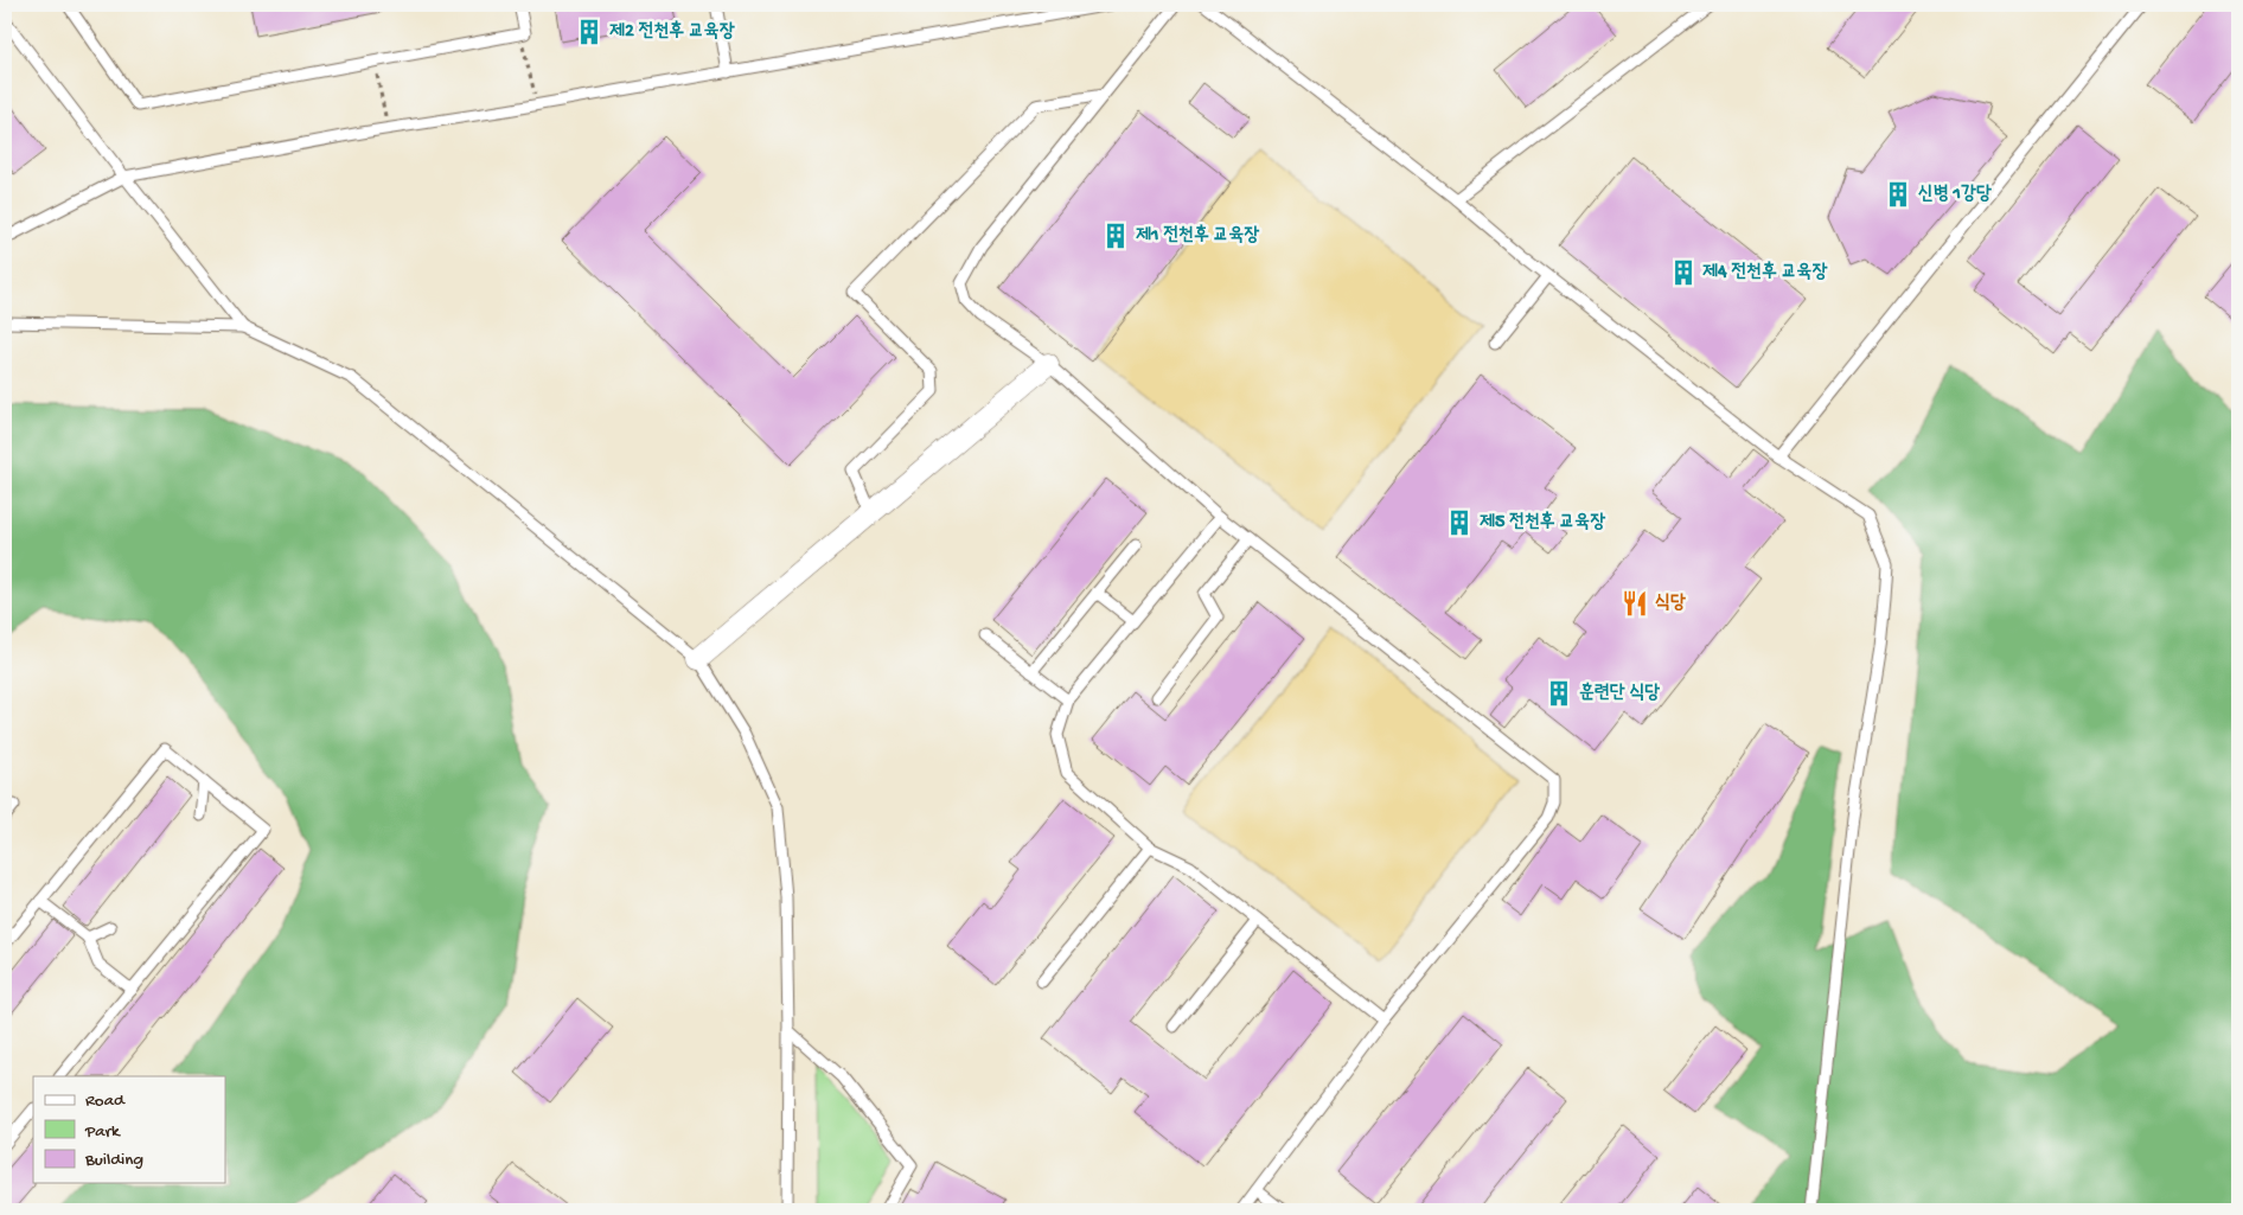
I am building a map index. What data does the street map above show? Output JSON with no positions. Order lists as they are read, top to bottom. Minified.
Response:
{"places":{"building":["제2 전천후 교육장","신병 1강당","제1 전천후 교육장","제4 전천후 교육장","제5 전천후 교육장","훈련단 식당"],"restaurant":["식당"]},"legend":["Road","Park","Building"]}
